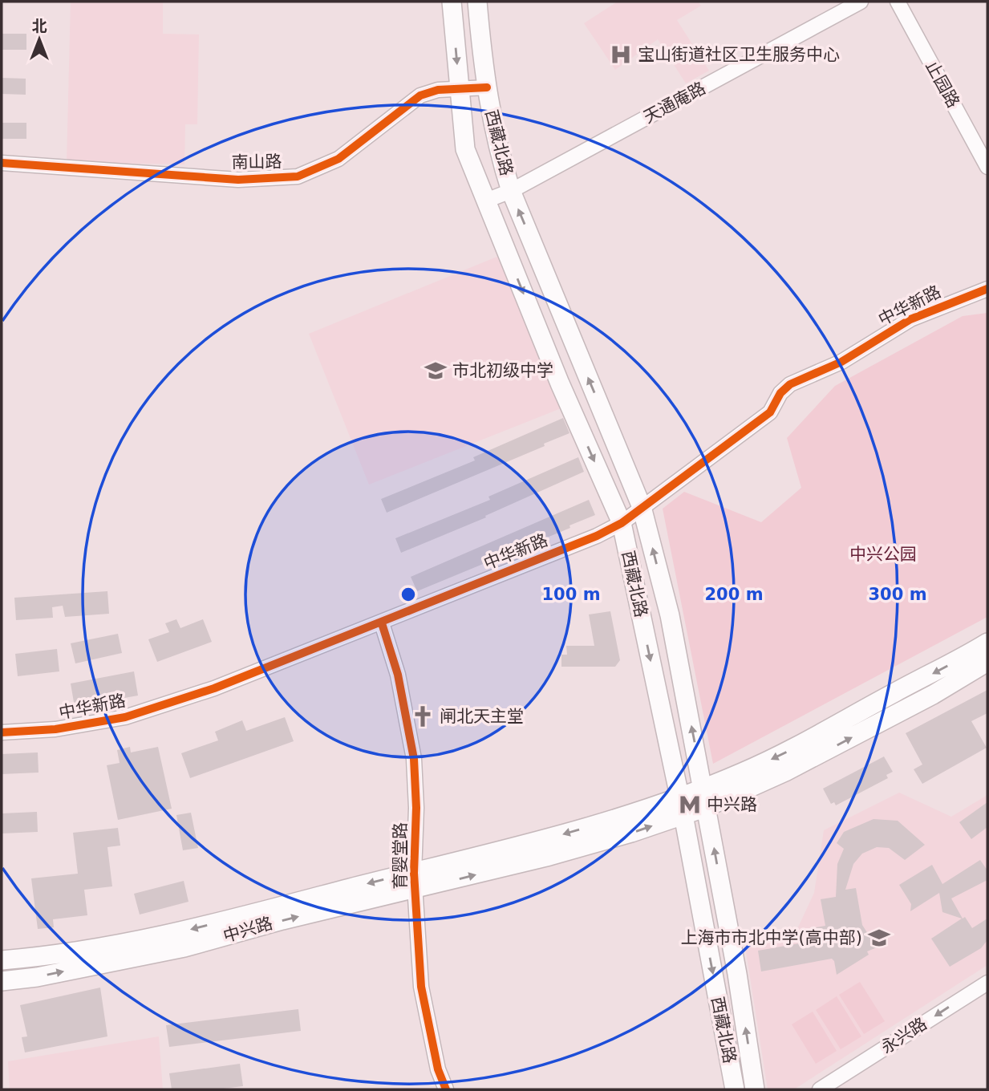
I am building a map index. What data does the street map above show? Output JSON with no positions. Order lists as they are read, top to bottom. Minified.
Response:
{"streets":{"main road":["西藏北路","中兴路"],"street":["止园路","天通庵路","南山路","中华新路","育婴堂路","永兴路"]},"crossings":[["天通庵路","西藏北路"],["西藏北路","南山路"],["西藏北路","中华新路"],["西藏北路","中兴路"],["中华新路","育婴堂路"],["育婴堂路","中兴路"]],"one_way":["永兴路"],"parks":["中兴公园"],"places":{"hospital":["宝山街道社区卫生服务中心"],"school or university":["市北初级中学","上海市市北中学(高中部)"],"church":["闸北天主堂"],"metro station":["中兴路"]},"north":"top","rings":["100 m","200 m","300 m"]}
